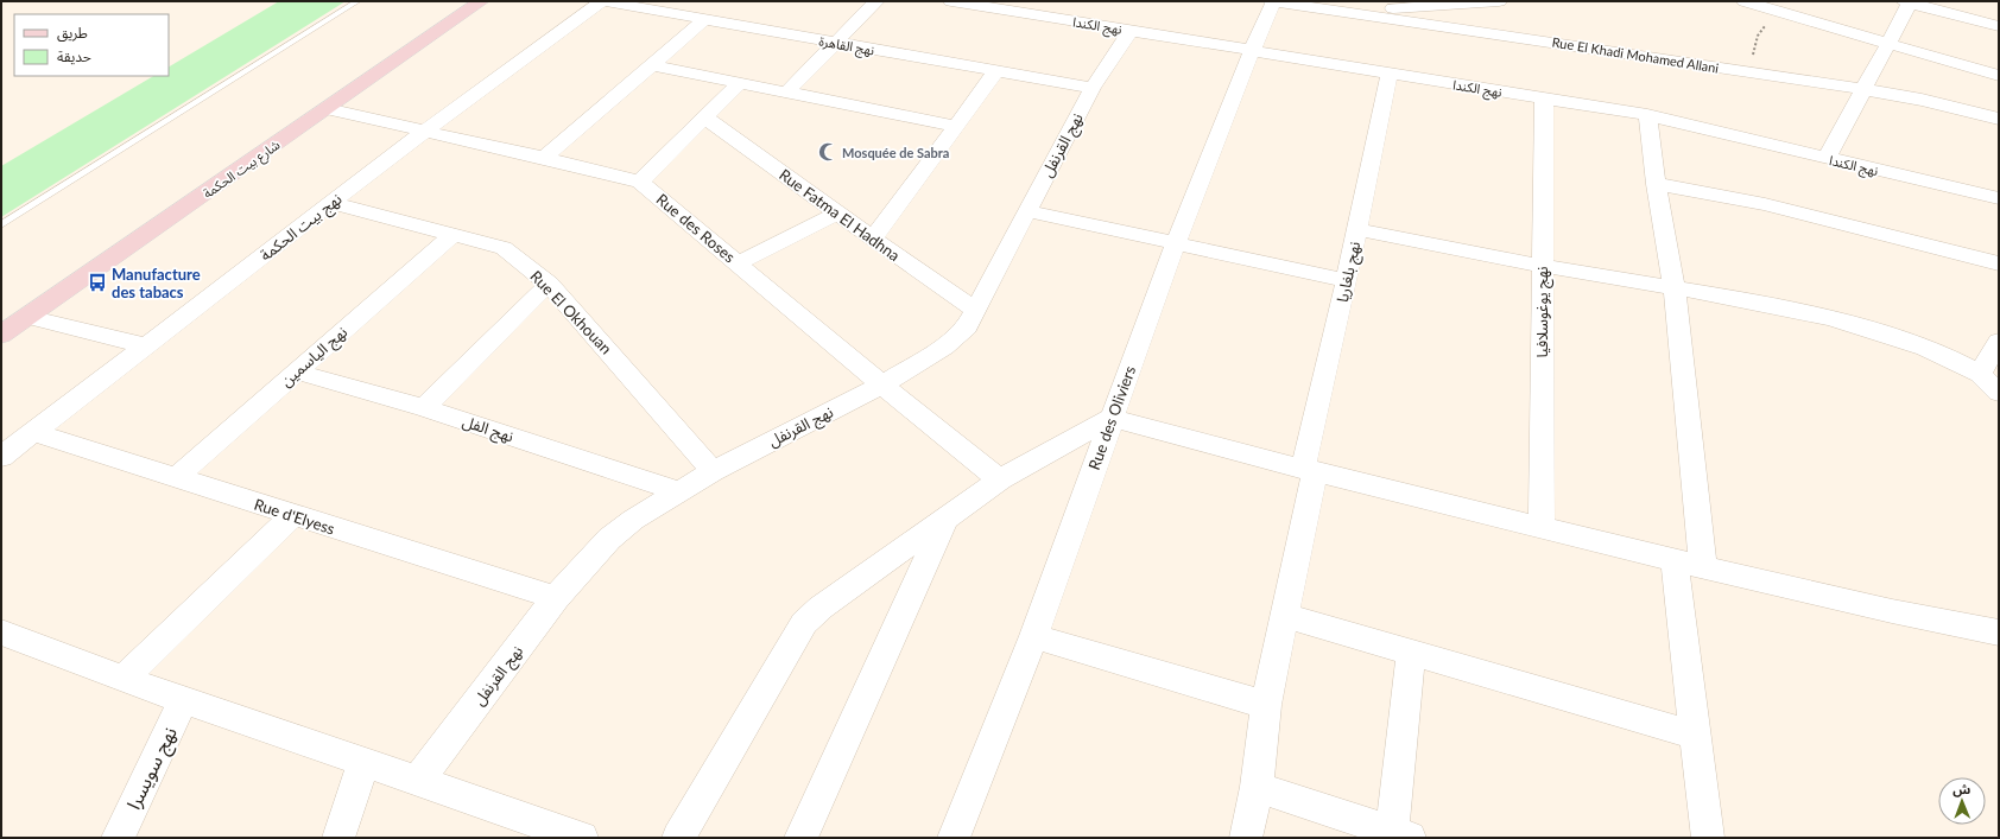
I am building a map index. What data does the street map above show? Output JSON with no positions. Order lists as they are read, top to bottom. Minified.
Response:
{"streets":{"main road":["شارع بيت الحكمة"],"street":["نهج الكندا","نهج القاهرة","Rue El Khadi Mohamed Allani","نهج القرنفل","Rue Fatma El Hadhna","نهج بيت الحكمة","Rue des Roses","نهج بلغاريا","Rue El Okhouan","نهج يوغوسلافيا","نهج الياسمين","Rue des Oliviers","نهج الفل","Rue d'Elyess","نهج سويسرا"]},"crossings":[["نهج الكندا","نهج القرنفل"],["نهج الكندا","نهج بلغاريا"],["نهج الكندا","نهج يوغوسلافيا"],["نهج الكندا","Rue des Oliviers"],["نهج القاهرة","نهج القرنفل"],["نهج القاهرة","نهج بيت الحكمة"],["Rue El Khadi Mohamed Allani","Rue des Oliviers"],["نهج القرنفل","Rue Fatma El Hadhna"],["نهج القرنفل","Rue des Roses"],["نهج القرنفل","Rue El Okhouan"],["نهج القرنفل","نهج الفل"],["نهج القرنفل","Rue d'Elyess"],["شارع بيت الحكمة","Rue des Roses"],["نهج بيت الحكمة","Rue des Roses"],["نهج بيت الحكمة","Rue El Okhouan"],["نهج بيت الحكمة","Rue d'Elyess"],["Rue El Okhouan","نهج الياسمين"],["نهج الياسمين","نهج الفل"],["نهج الياسمين","Rue d'Elyess"]],"places":{"mosque":["Mosquée de Sabra"],"bus stop":["Manufacture des tabacs"]},"legend":["طريق","حديقة"],"north":"top"}
